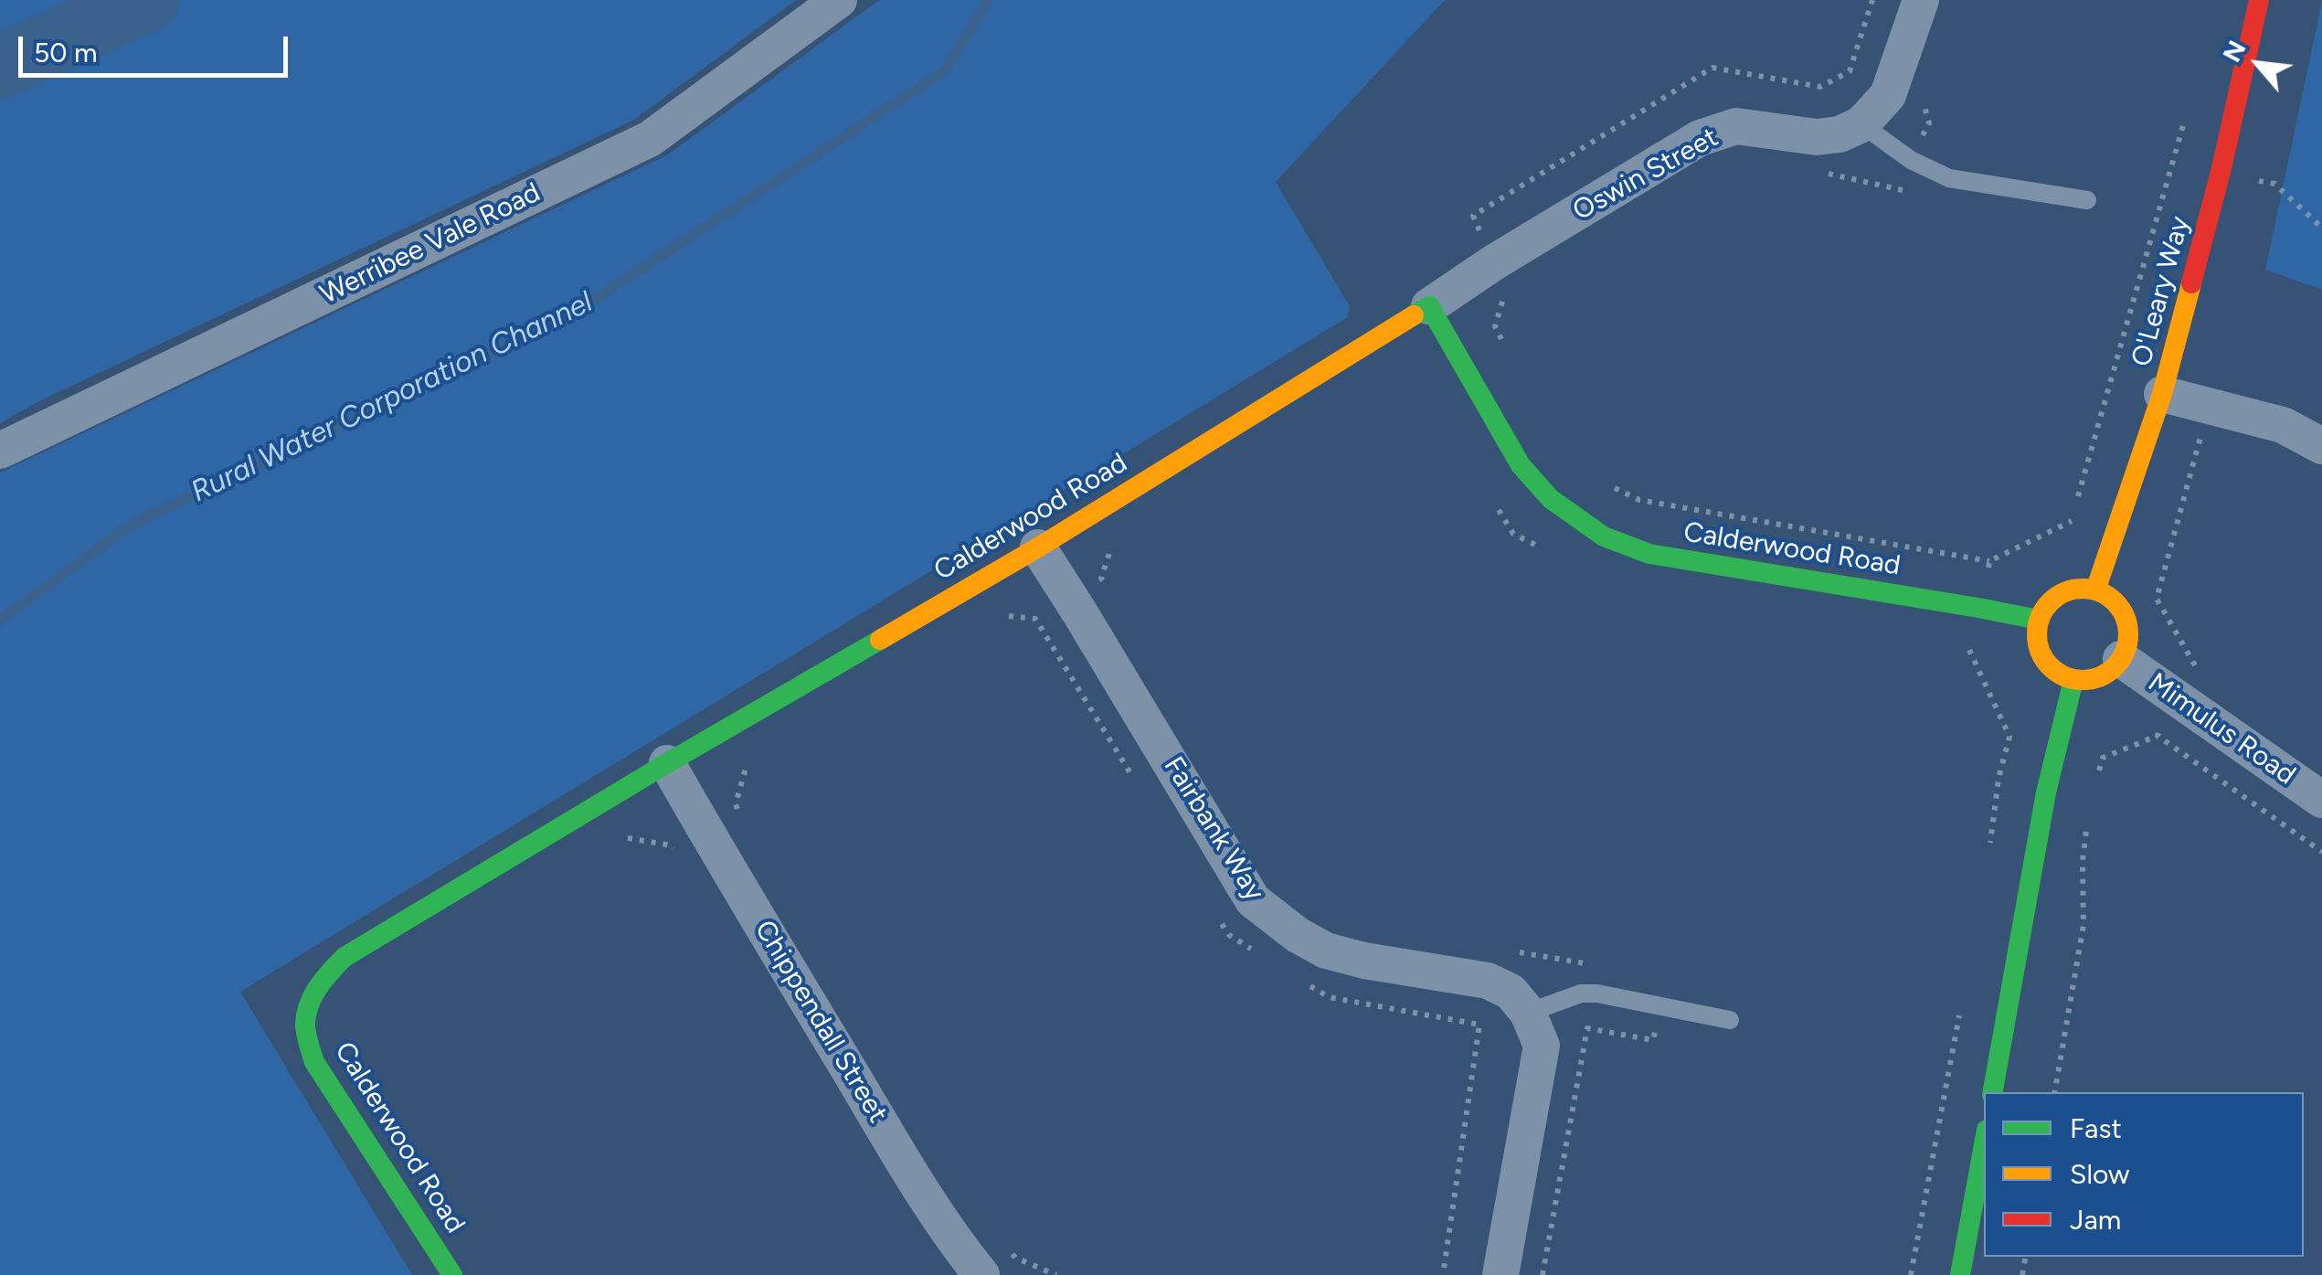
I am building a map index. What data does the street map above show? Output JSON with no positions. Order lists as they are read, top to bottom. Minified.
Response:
{"streets":{"street":["Oswin Street","Werribee Vale Road","O'Leary Way","Calderwood Road","Mimulus Road","Fairbank Way","Chippendall Street"]},"crossings":[["Oswin Street","Calderwood Road"],["O'Leary Way","Calderwood Road"],["O'Leary Way","Mimulus Road"],["Calderwood Road","Mimulus Road"],["Calderwood Road","Fairbank Way"],["Calderwood Road","Chippendall Street"]],"water":["Rural Water Corporation Channel"],"legend":["Fast","Slow","Jam"],"scale_bar":"50 m","north":"top left"}
